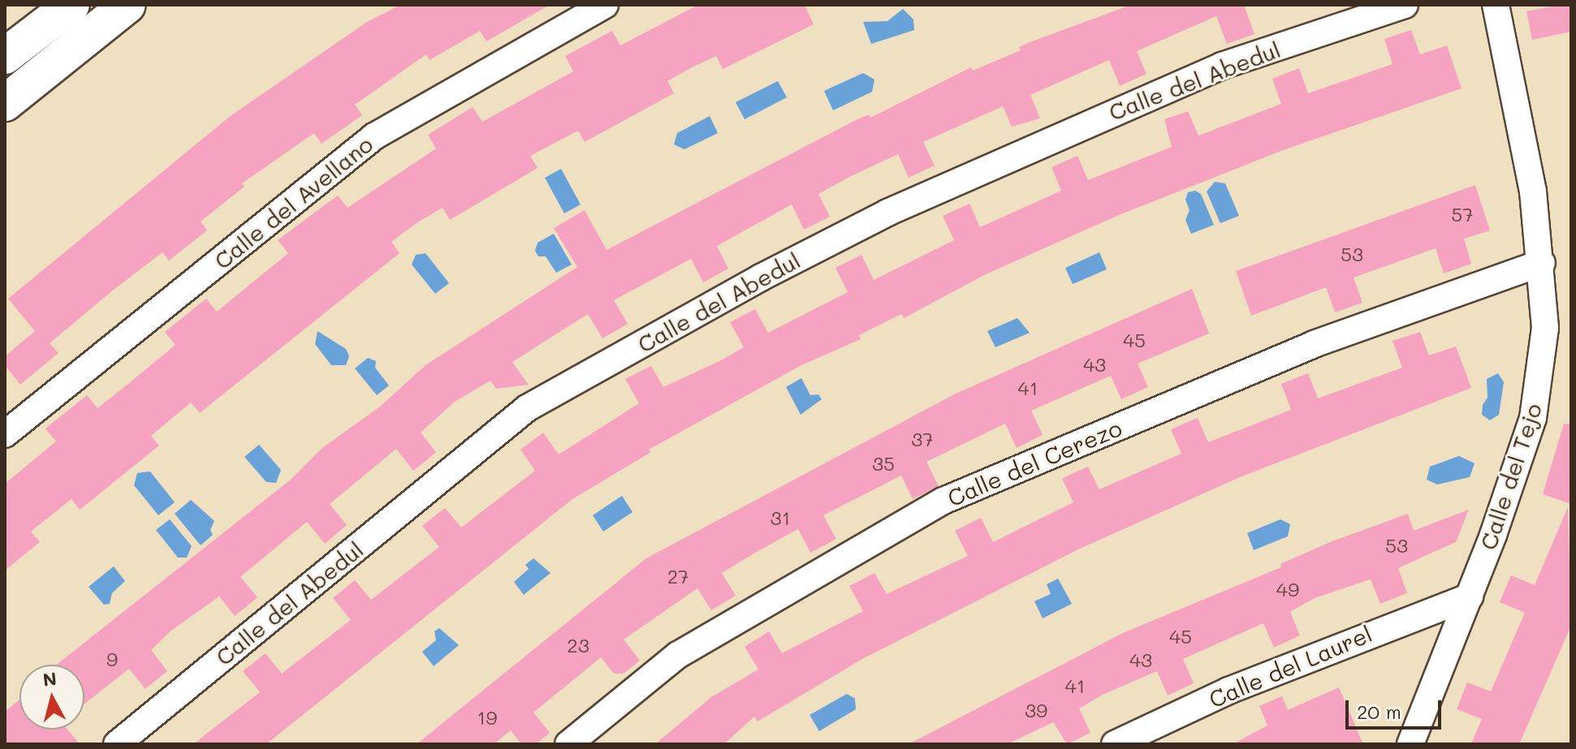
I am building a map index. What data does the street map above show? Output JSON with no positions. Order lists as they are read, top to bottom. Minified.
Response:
{"streets":{"street":["Calle del Abedul","Calle del Avellano","Calle del Cerezo","Calle del Tejo","Calle del Laurel"]},"crossings":[["Calle del Cerezo","Calle del Tejo"],["Calle del Tejo","Calle del Laurel"]],"house_numbers":["57","53","45","43","41","37","35","31","53","27","49","45","23","9","43","41","39","19"],"scale_bar":"20 m","north":"top"}
